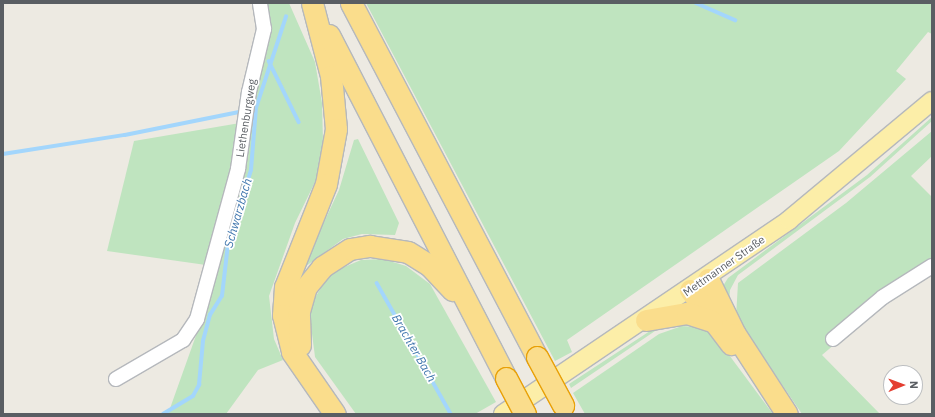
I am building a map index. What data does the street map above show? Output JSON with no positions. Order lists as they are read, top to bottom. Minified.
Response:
{"streets":{"main road":["Mettmanner Straße"],"street":["Liethenburgweg"]},"water":["Schwarzbach","Brachter Bach"],"north":"right"}
